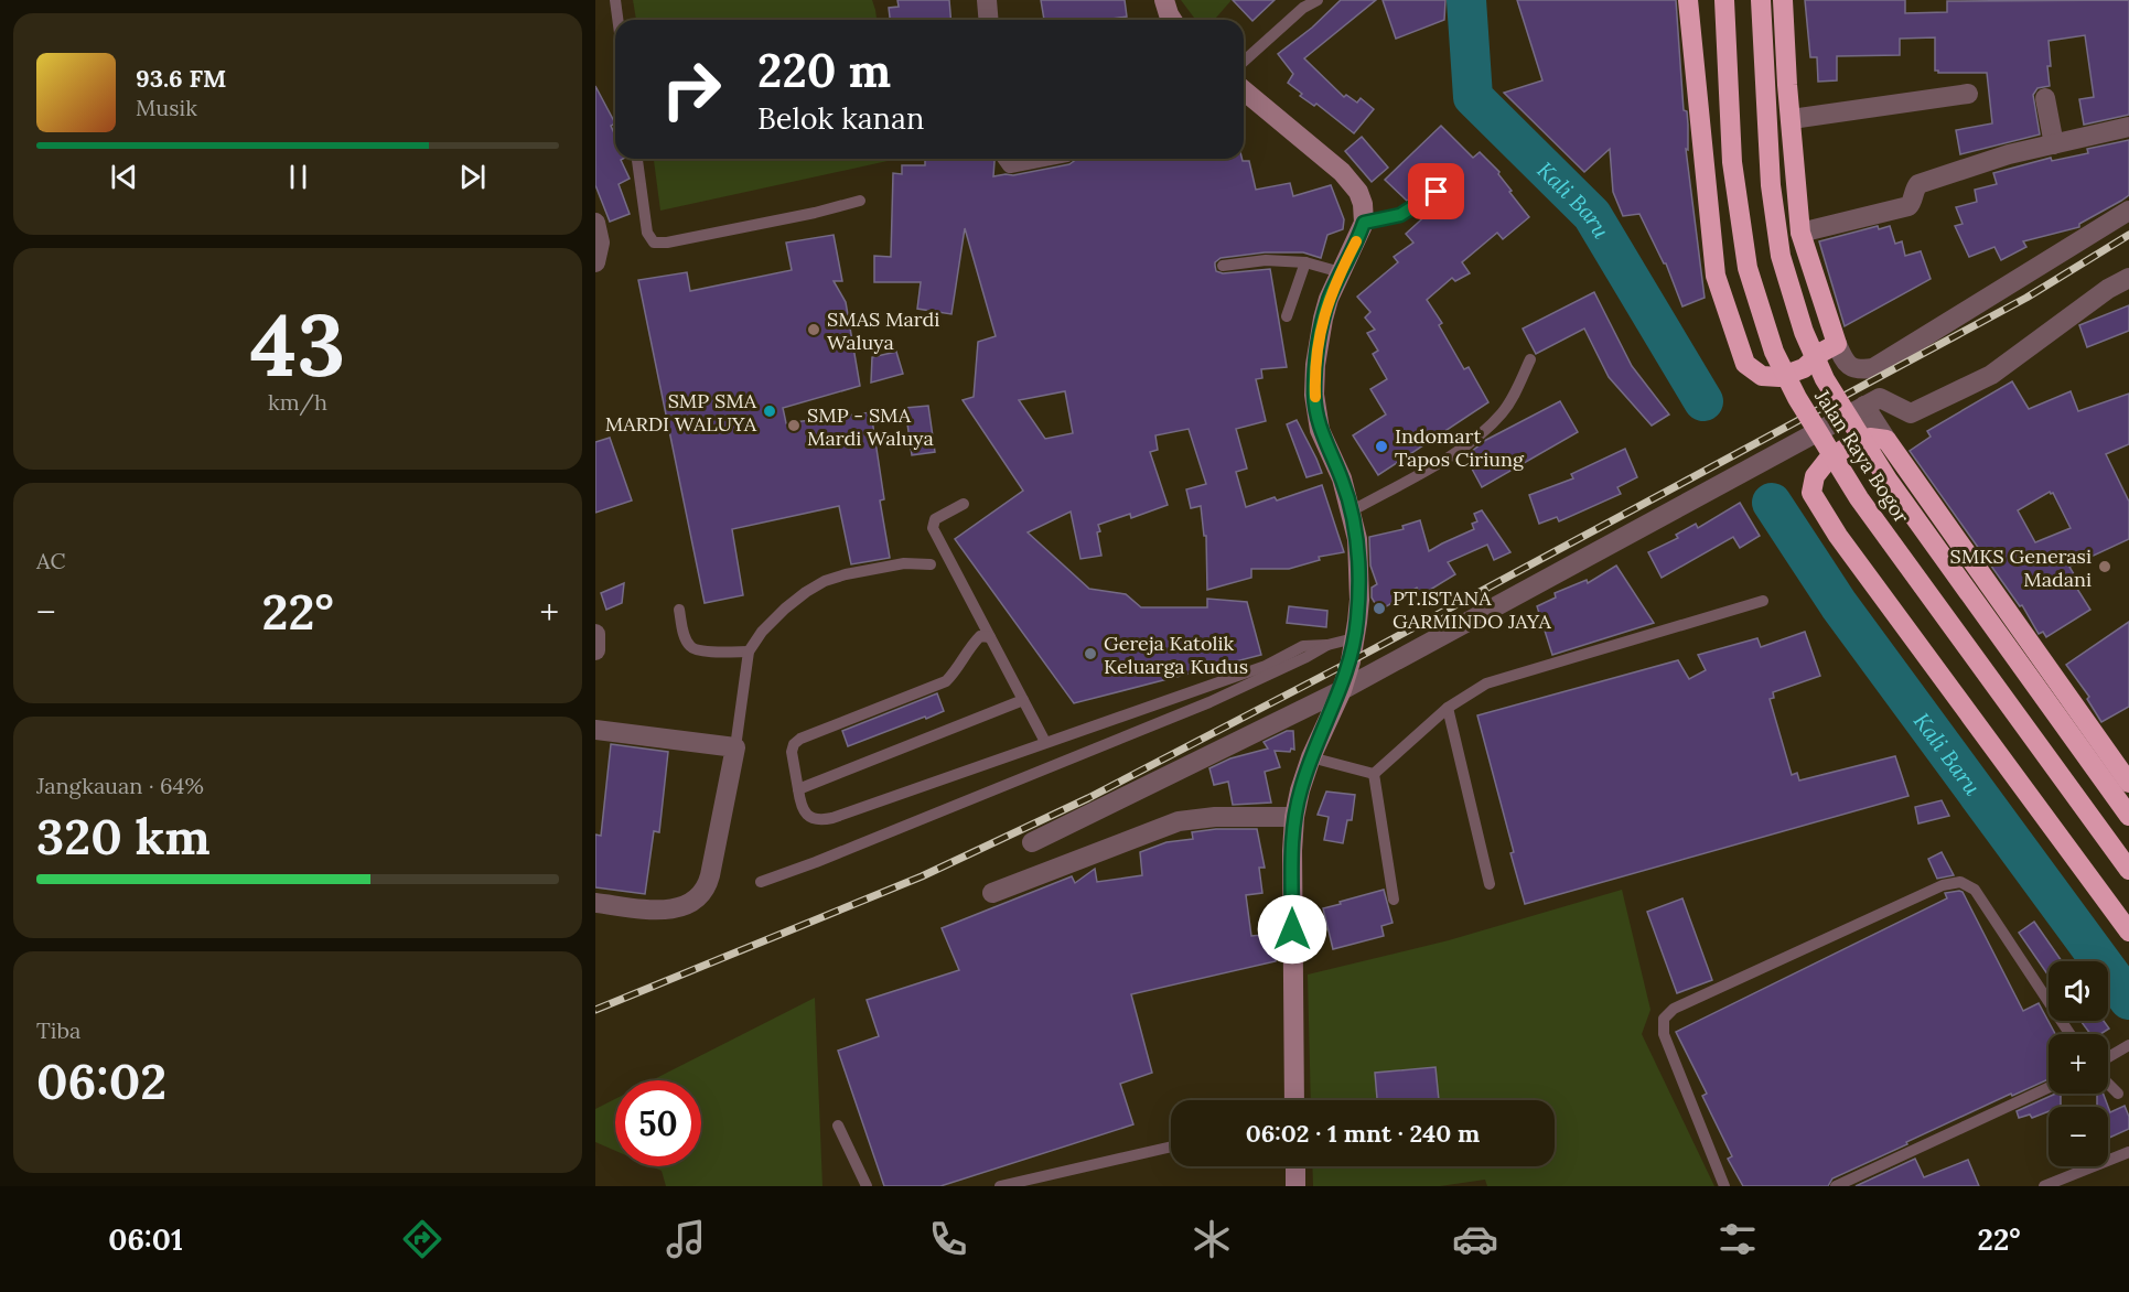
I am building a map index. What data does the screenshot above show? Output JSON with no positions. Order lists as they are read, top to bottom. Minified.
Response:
{"streets":{"highway":["Jalan Raya Bogor"]},"water":["Kali Baru"],"places":["SMAS Mardi Waluya","SMP SMA MARDI WALUYA","SMP - SMA Mardi Waluya","Indomart Tapos Ciriung","SMKS Generasi Madani","PT.ISTANA GARMINDO JAYA","Gereja Katolik Keluarga Kudus"],"page":{"turn":["220 m","Belok kanan"],"song":["93.6 FM","Musik"],"tile":[["43","km/h"],"AC",["Jangkauan · 64%","320 km"],["Tiba","06:02"]],"heat":["−","22°","+"],"map_buttons":["+","−"],"limit":"50","trip":"06:02 · 1 mnt · 240 m","tabs":["06:01","22°"]}}
